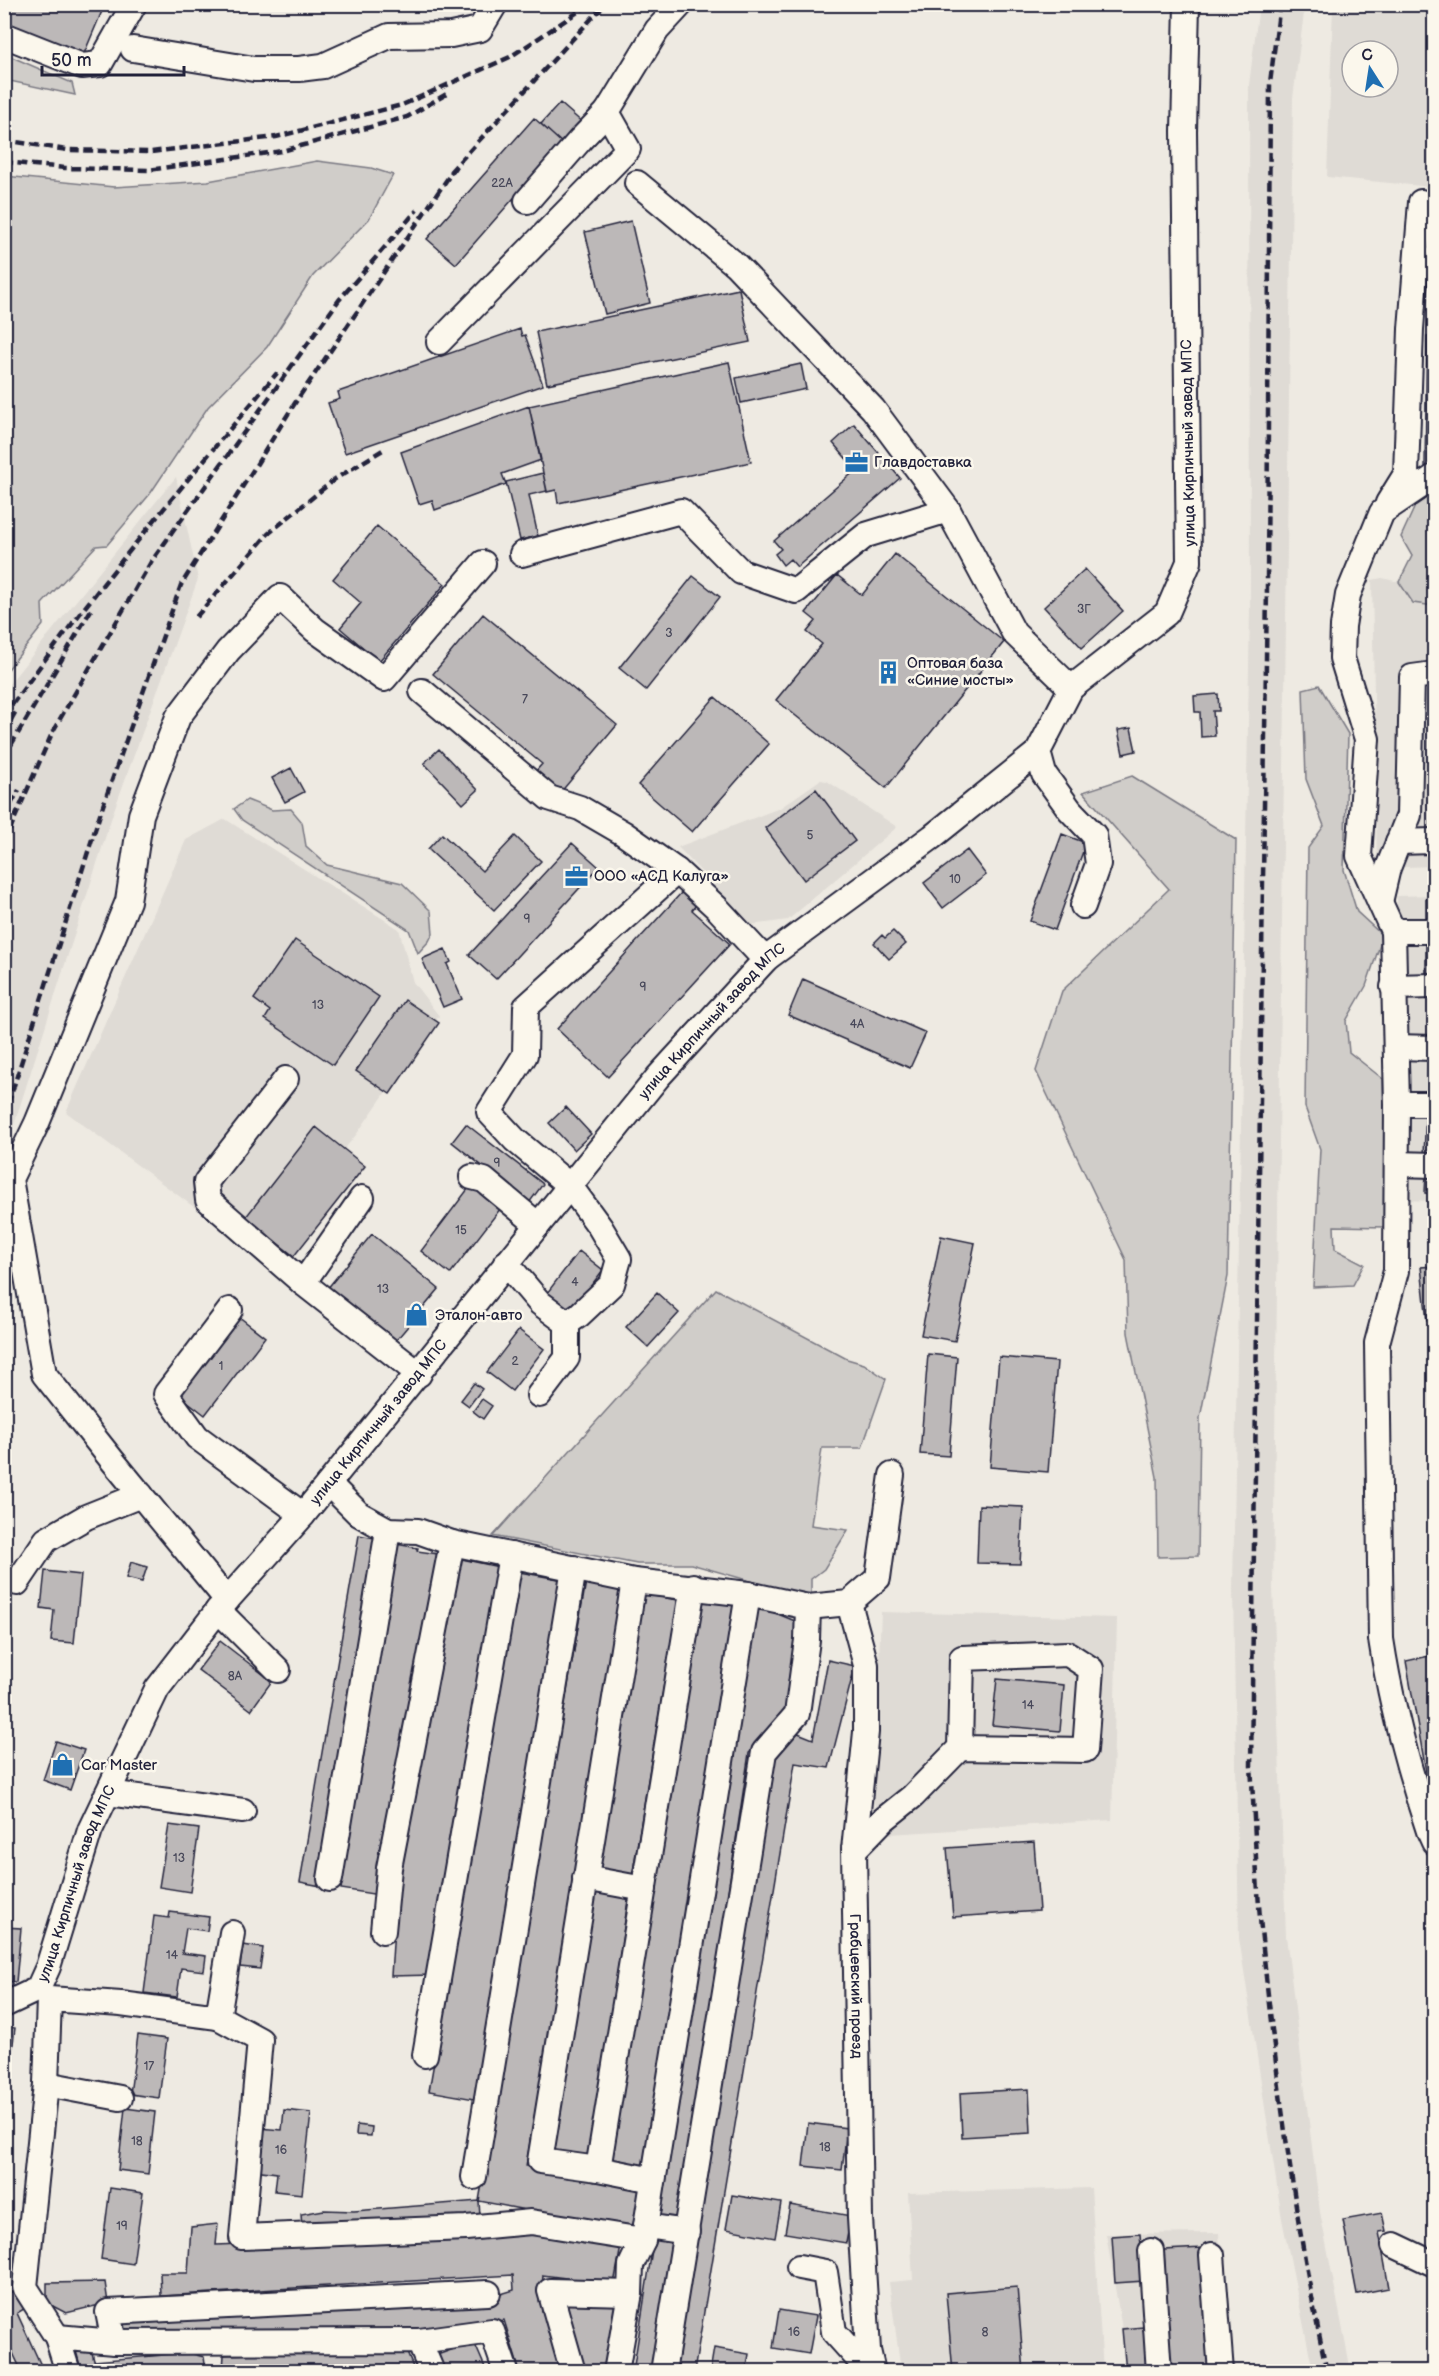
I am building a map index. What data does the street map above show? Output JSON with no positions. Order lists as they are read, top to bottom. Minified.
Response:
{"streets":{"street":["улица Кирпичный завод МПС","Грабцевский проезд"]},"places":{"office":["Главдоставка","ООО «АСД Калуга»"],"building":["Оптовая база «Синие мосты»"],"shop":["Эталон-авто","Car Master"]},"house_numbers":["22А","3Г","3","7","5","10","9","9","13","4А","9","15","4","13","2","1","8А","14","13","14","17","18","18","16","19","16","8"],"scale_bar":"50 m","north":"top"}
